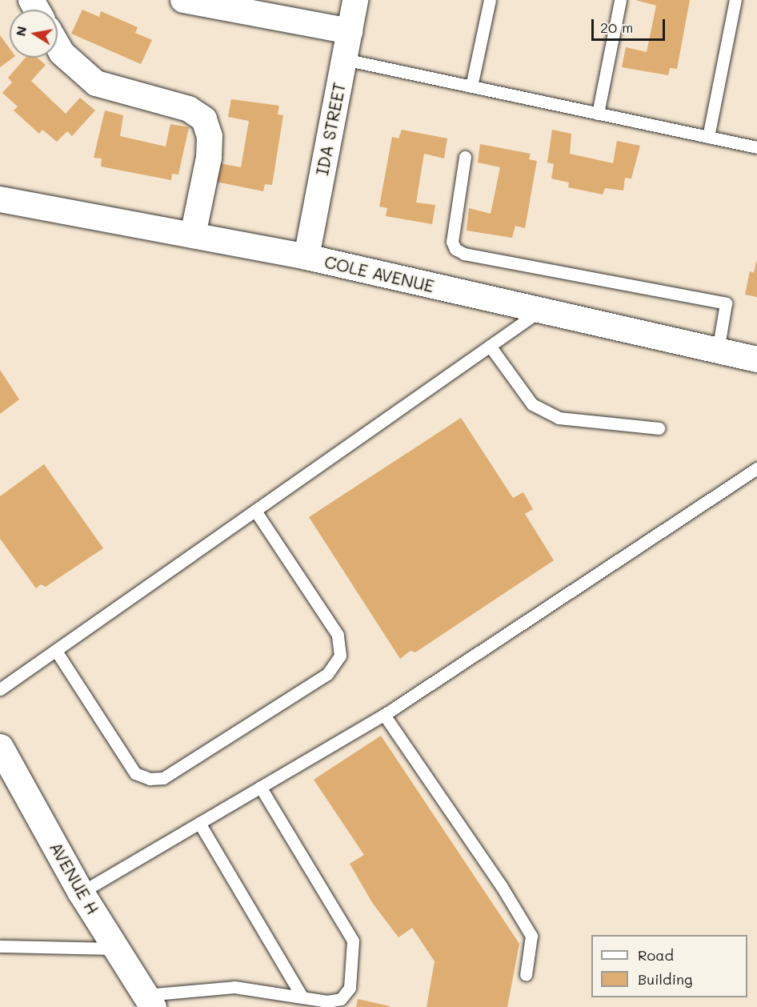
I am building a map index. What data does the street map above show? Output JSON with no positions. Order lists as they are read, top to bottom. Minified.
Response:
{"streets":{"main road":["AVENUE H"],"street":["IDA STREET","COLE AVENUE"]},"crossings":[["IDA STREET","COLE AVENUE"]],"legend":["Road","Building"],"scale_bar":"20 m","north":"left"}
